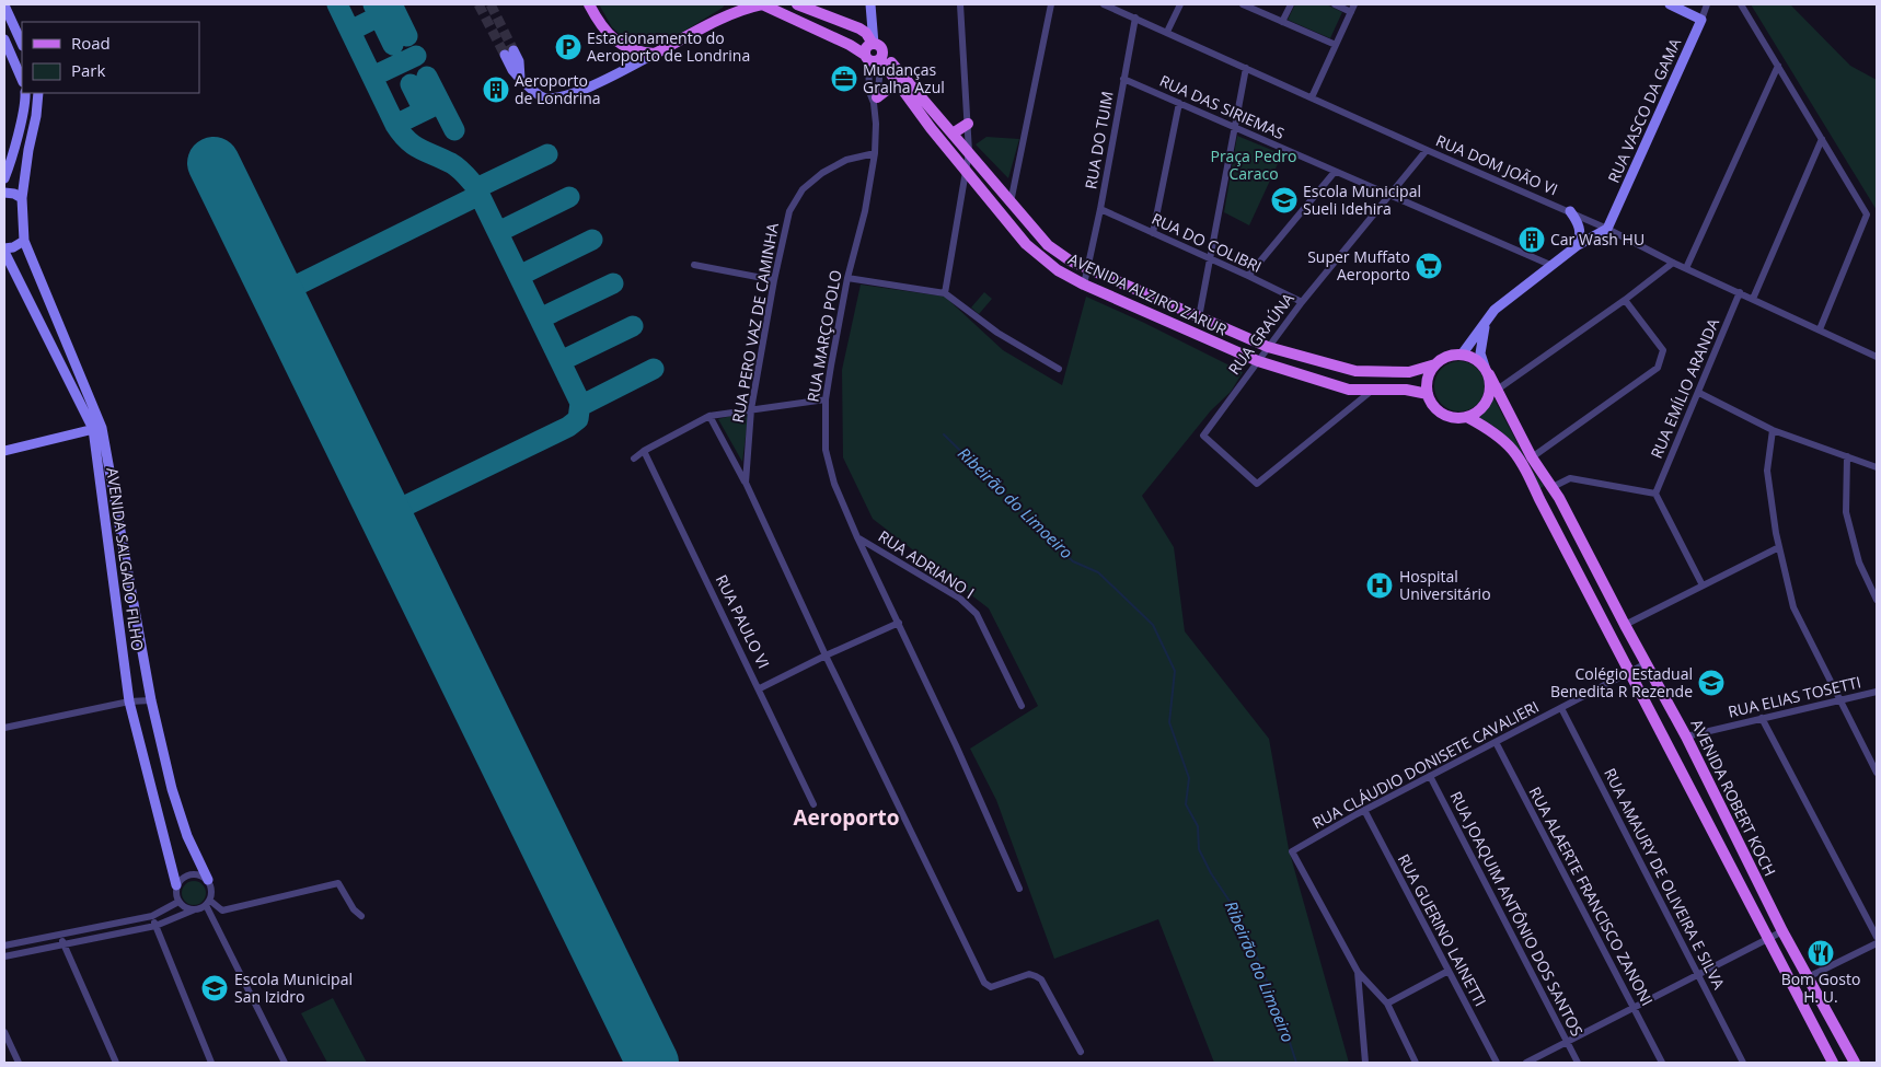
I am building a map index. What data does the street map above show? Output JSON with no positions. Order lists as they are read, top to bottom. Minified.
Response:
{"streets":{"main road":["AVENIDA ALZIRO ZARUR","AVENIDA ROBERT KOCH"],"street":["RUA DAS SIRIEMAS","RUA VASCO DA GAMA","RUA DO TUIM","RUA DOM JOÃO VI","RUA DO COLIBRI","RUA PERO VAZ DE CAMINHA","RUA GRAÚNA","RUA MARÇO POLO","RUA EMÍLIO ARANDA","AVENIDA SALGADO FILHO","RUA ADRIANO I","RUA PAULO VI","RUA ELIAS TOSETTI","RUA CLÁUDIO DONISETE CAVALIERI","RUA AMAURY DE OLIVEIRA E SILVA","RUA ALAERTE FRANCISCO ZANONI","RUA JOAQUIM ANTÔNIO DOS SANTOS","RUA GUERINO LAINETTI"]},"crossings":[["RUA DAS SIRIEMAS","RUA DO TUIM"],["RUA DAS SIRIEMAS","RUA GRAÚNA"],["RUA VASCO DA GAMA","RUA DOM JOÃO VI"],["RUA DO TUIM","RUA DOM JOÃO VI"],["RUA DO TUIM","RUA DO COLIBRI"],["RUA DO TUIM","AVENIDA ALZIRO ZARUR"],["RUA DOM JOÃO VI","RUA GRAÚNA"],["RUA DOM JOÃO VI","RUA EMÍLIO ARANDA"],["RUA DO COLIBRI","RUA GRAÚNA"],["AVENIDA ALZIRO ZARUR","RUA GRAÚNA"],["AVENIDA ALZIRO ZARUR","RUA MARÇO POLO"],["AVENIDA ALZIRO ZARUR","AVENIDA ROBERT KOCH"],["RUA PERO VAZ DE CAMINHA","RUA MARÇO POLO"],["RUA MARÇO POLO","RUA ADRIANO I"],["RUA ELIAS TOSETTI","AVENIDA ROBERT KOCH"],["RUA CLÁUDIO DONISETE CAVALIERI","AVENIDA ROBERT KOCH"],["RUA CLÁUDIO DONISETE CAVALIERI","RUA AMAURY DE OLIVEIRA E SILVA"],["RUA CLÁUDIO DONISETE CAVALIERI","RUA ALAERTE FRANCISCO ZANONI"],["RUA CLÁUDIO DONISETE CAVALIERI","RUA JOAQUIM ANTÔNIO DOS SANTOS"],["RUA CLÁUDIO DONISETE CAVALIERI","RUA GUERINO LAINETTI"]],"districts":["Aeroporto"],"water":["Ribeirão do Limoeiro"],"parks":["Praça Pedro Caraco"],"places":{"parking":["Estacionamento do Aeroporto de Londrina"],"office":["Mudanças Gralha Azul"],"building":["Aeroporto de Londrina","Car Wash HU"],"school or university":["Escola Municipal Sueli Idehira","Colégio Estadual Benedita R Rezende","Escola Municipal San Izidro"],"supermarket":["Super Muffato Aeroporto"],"hospital":["Hospital Universitário"],"restaurant":["Bom Gosto H. U."]},"legend":["Road","Park"]}
